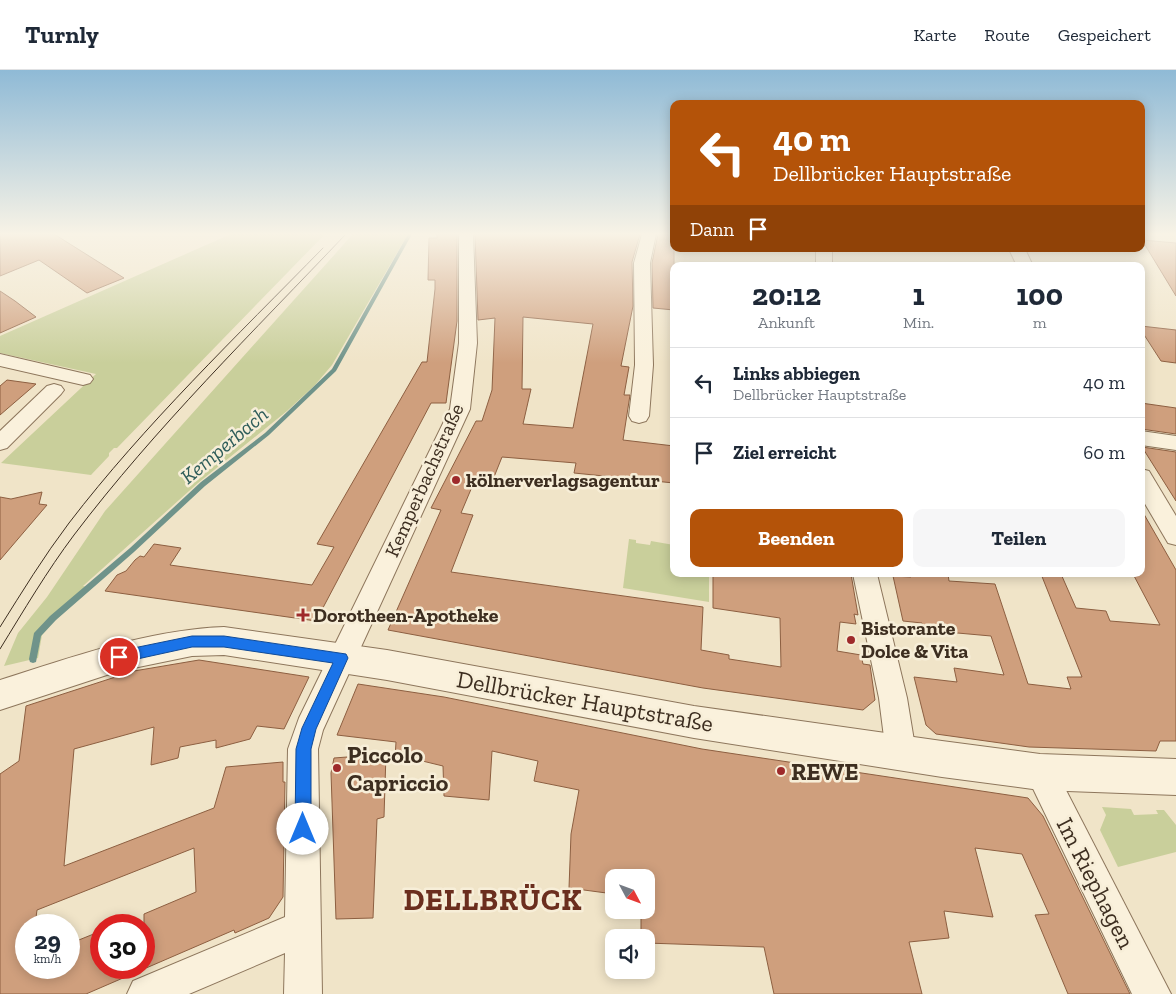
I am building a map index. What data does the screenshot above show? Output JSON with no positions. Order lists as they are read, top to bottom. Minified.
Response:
{"streets":{"street":["Kemperbachstraße","Dellbrücker Hauptstraße","Im Riephagen"]},"crossings":[["Kemperbachstraße","Dellbrücker Hauptstraße"],["Dellbrücker Hauptstraße","Im Riephagen"]],"districts":["DELLBRÜCK"],"water":["Kemperbach"],"places":{"other":["kölnerverlagsagentur","Bistorante Dolce & Vita","Piccolo Capriccio","REWE"],"health":["Dorotheen-Apotheke"]},"north":"bottom right","page":{"header":"Turnly","nav":["Karte","Route","Gespeichert"],"turn":["40 m","Dellbrücker Hauptstraße"],"then":"Dann","eta":["20:12","Ankunft","1","Min.","100","m"],"list":[{"name":"Links abbiegen","note":"Dellbrücker Hauptstraße","value":"40 m"},{"name":"Ziel erreicht","value":"60 m"}],"buttons":["Beenden","Teilen"],"speed":"29 km/h","limit":"30"}}
